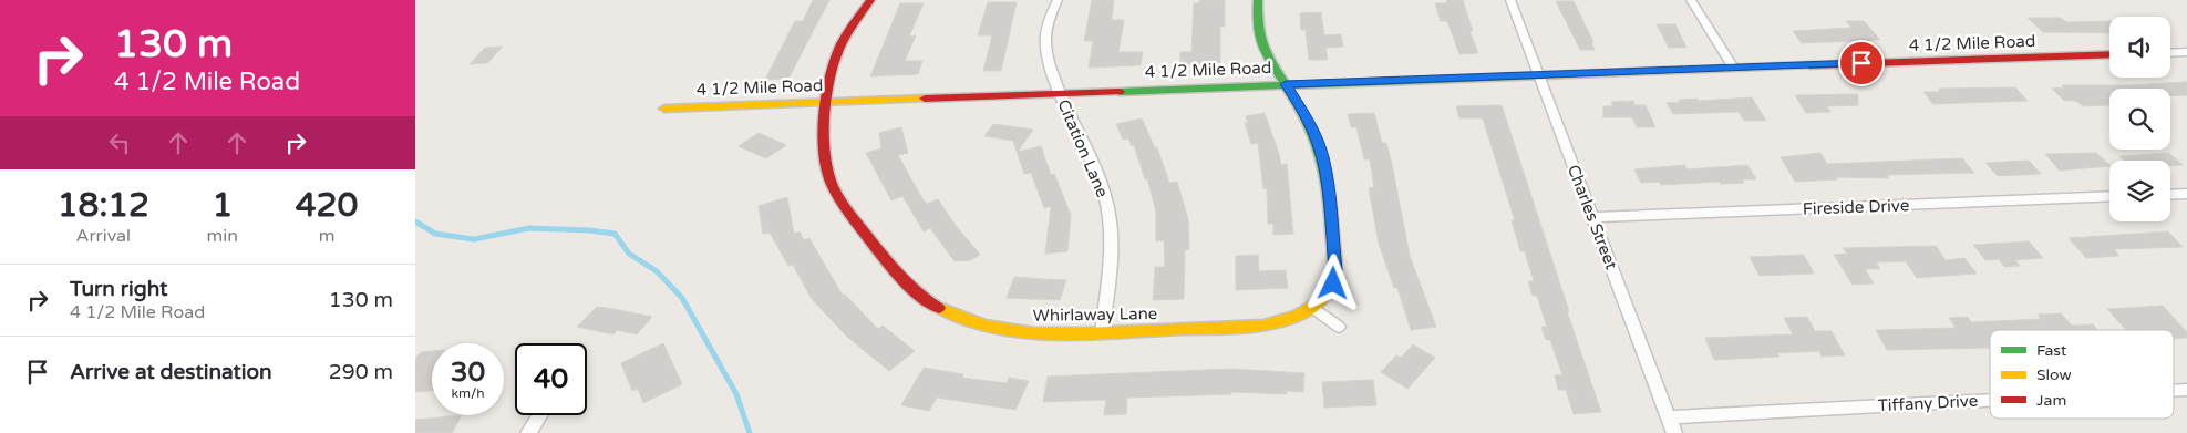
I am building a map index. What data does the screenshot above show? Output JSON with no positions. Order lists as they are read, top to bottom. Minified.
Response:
{"streets":{"street":["4 1/2 Mile Road","Citation Lane","Fireside Drive","Charles Street","Whirlaway Lane","Tiffany Drive"]},"crossings":[["4 1/2 Mile Road","Citation Lane"],["4 1/2 Mile Road","Charles Street"],["4 1/2 Mile Road","Whirlaway Lane"],["Citation Lane","Whirlaway Lane"],["Fireside Drive","Charles Street"],["Charles Street","Tiffany Drive"]],"legend":["Fast","Slow","Jam"],"page":{"turn":["130 m","4 1/2 Mile Road"],"eta":["18:12","Arrival","1","min","420","m"],"list":[{"name":"Turn right","note":"4 1/2 Mile Road","value":"130 m"},{"name":"Arrive at destination","value":"290 m"}],"speed":"30 km/h","limit":"40"}}
